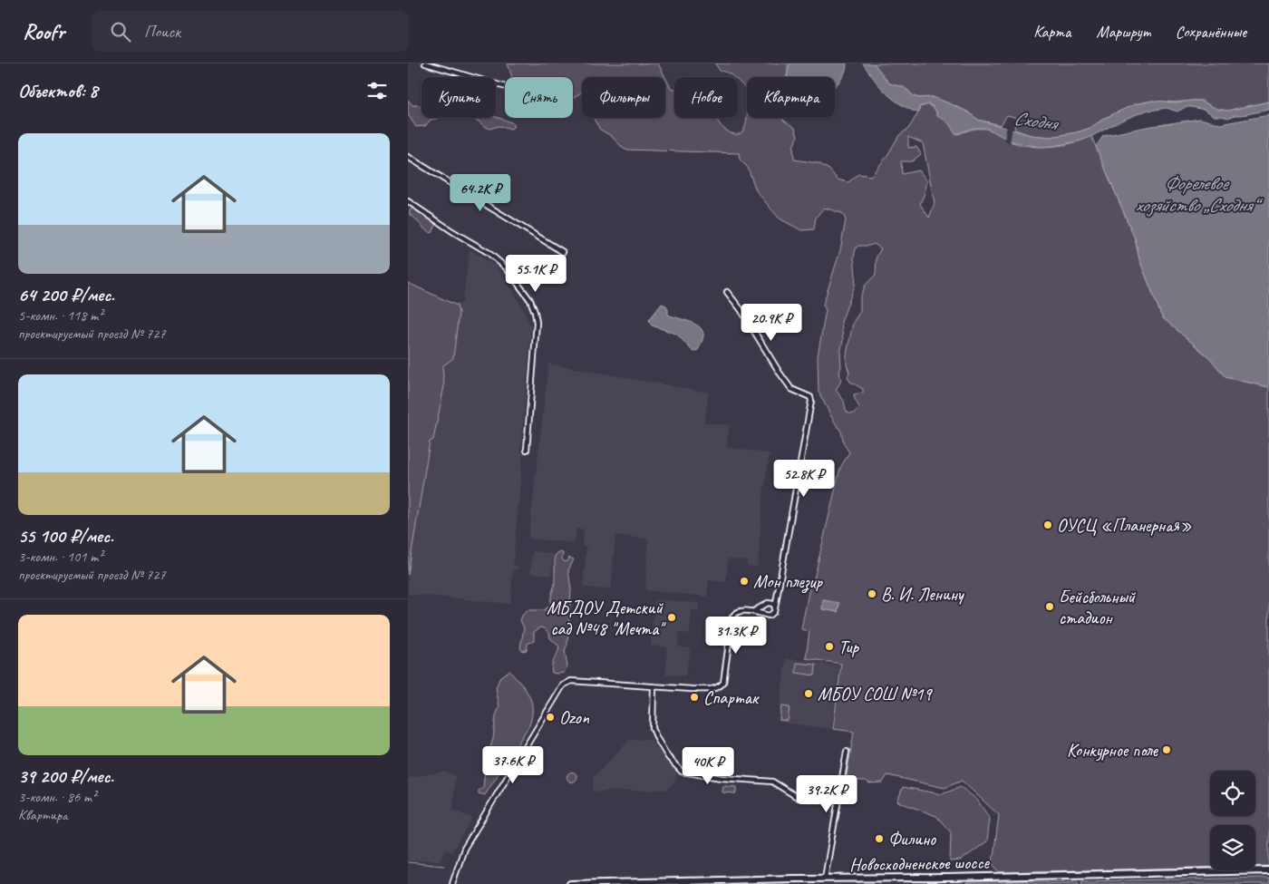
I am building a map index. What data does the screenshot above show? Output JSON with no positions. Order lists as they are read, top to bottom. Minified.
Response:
{"streets":{"main road":["Новосходненское шоссе"]},"water":["Сходня","Форелевое хозяйство „Сходня“"],"places":["ОУСЦ «Планерная»","Мон плезир","В. И. Ленину","Бейсбольный стадион","МБДОУ Детский сад №48 \"Мечта\"","Тир","МБОУ СОШ №19","Спартак","Ozon","Конкурное поле","Филино"],"page":{"header":"Roofr","search":"Поиск","nav":["Карта","Маршрут","Сохранённые"],"heading":"Объектов: 8","chip":["Купить","Снять","Фильтры","Новое","Квартира"],"list":[{"name":"64 200 ₽/мес.","note":"5-комн. · 118 m² · проектируемый проезд № 727"},{"name":"55 100 ₽/мес.","note":"3-комн. · 101 m² · проектируемый проезд № 727"},{"name":"39 200 ₽/мес.","note":"3-комн. · 86 m² · Квартира"}],"price":["64.2K ₽","55.1K ₽","20.9K ₽","52.8K ₽","31.3K ₽","37.6K ₽","40K ₽","39.2K ₽"]}}
